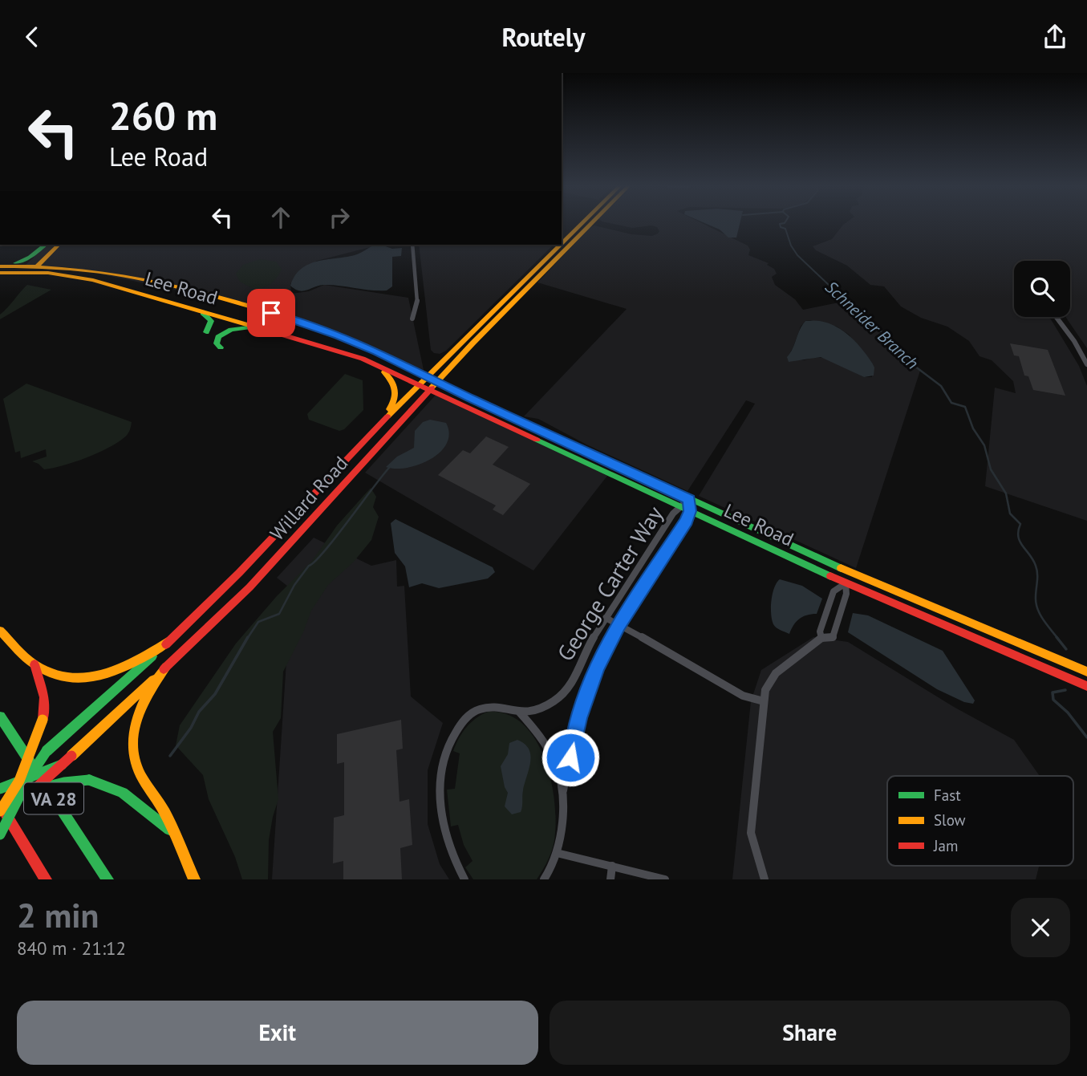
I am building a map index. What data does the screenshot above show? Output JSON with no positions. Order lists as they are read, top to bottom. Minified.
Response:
{"streets":{"main road":["Lee Road","Willard Road","VA 28"],"street":["George Carter Way"]},"crossings":[["Lee Road","Willard Road"],["Lee Road","George Carter Way"]],"water":["Schneider Branch"],"legend":["Fast","Slow","Jam"],"page":{"header":"Routely","turn":["260 m","Lee Road"],"heading":["2 min","840 m · 21:12"],"buttons":["Exit","Share"]}}
